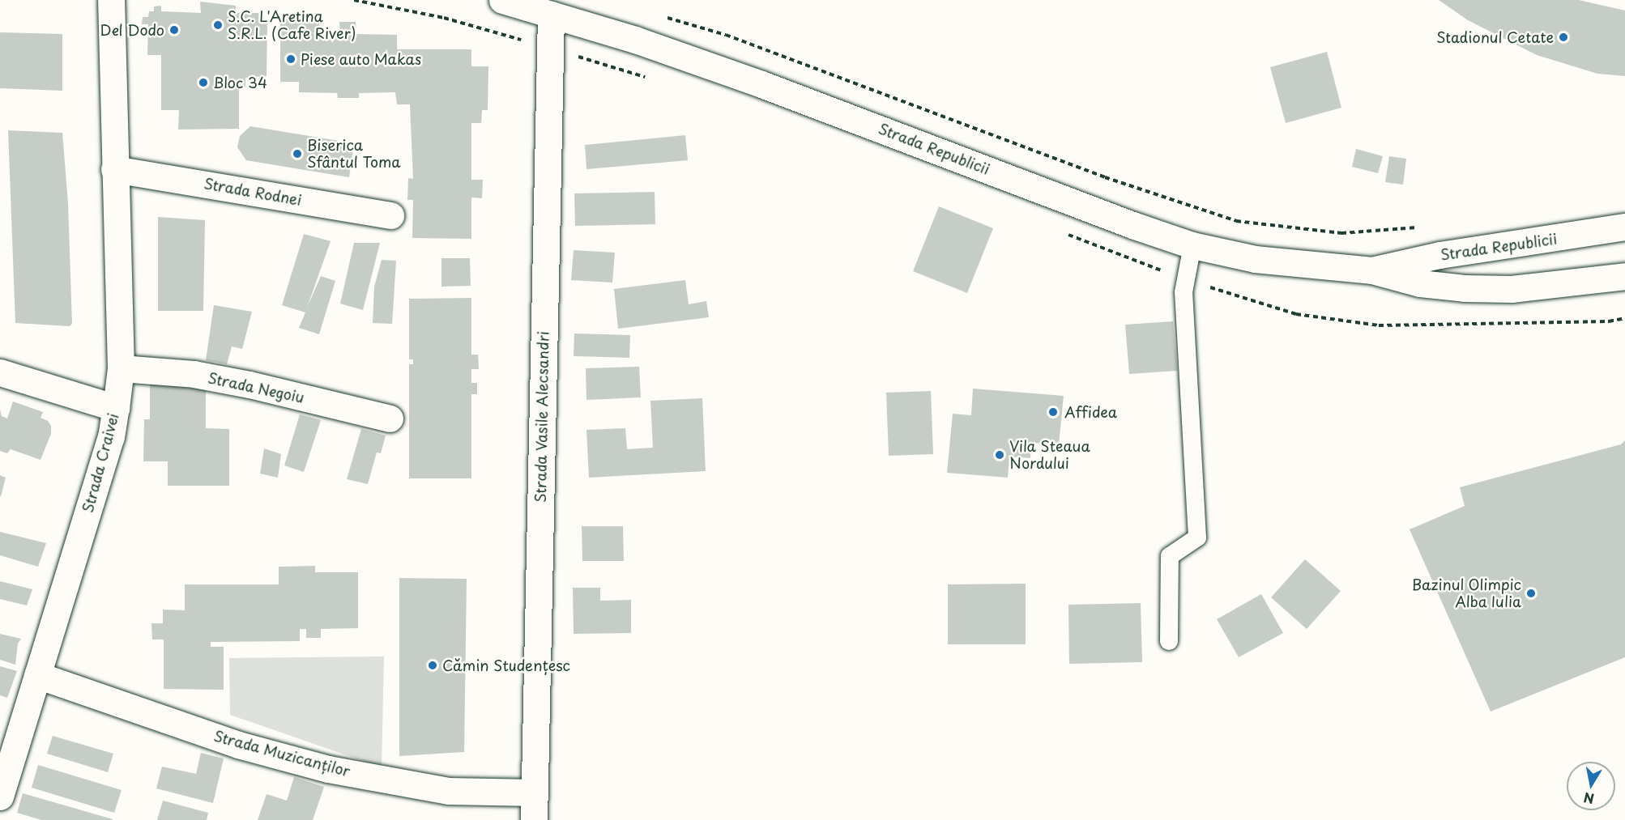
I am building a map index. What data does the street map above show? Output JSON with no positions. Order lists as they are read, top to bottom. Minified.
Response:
{"streets":{"street":["Strada Republicii","Strada Rodnei","Strada Negoiu","Strada Vasile Alecsandri","Strada Craivei","Strada Muzicanților"]},"crossings":[["Strada Republicii","Strada Vasile Alecsandri"],["Strada Rodnei","Strada Craivei"],["Strada Negoiu","Strada Craivei"],["Strada Vasile Alecsandri","Strada Muzicanților"],["Strada Craivei","Strada Muzicanților"]],"places":["S.C. L'Aretina S.R.L. (Cafe River)","Del Dodo","Stadionul Cetate","Piese auto Makas","Bloc 34","Biserica Sfântul Toma","Affidea","Vila Steaua Nordului","Bazinul Olimpic Alba Iulia","Cămin Studențesc"],"north":"bottom"}
